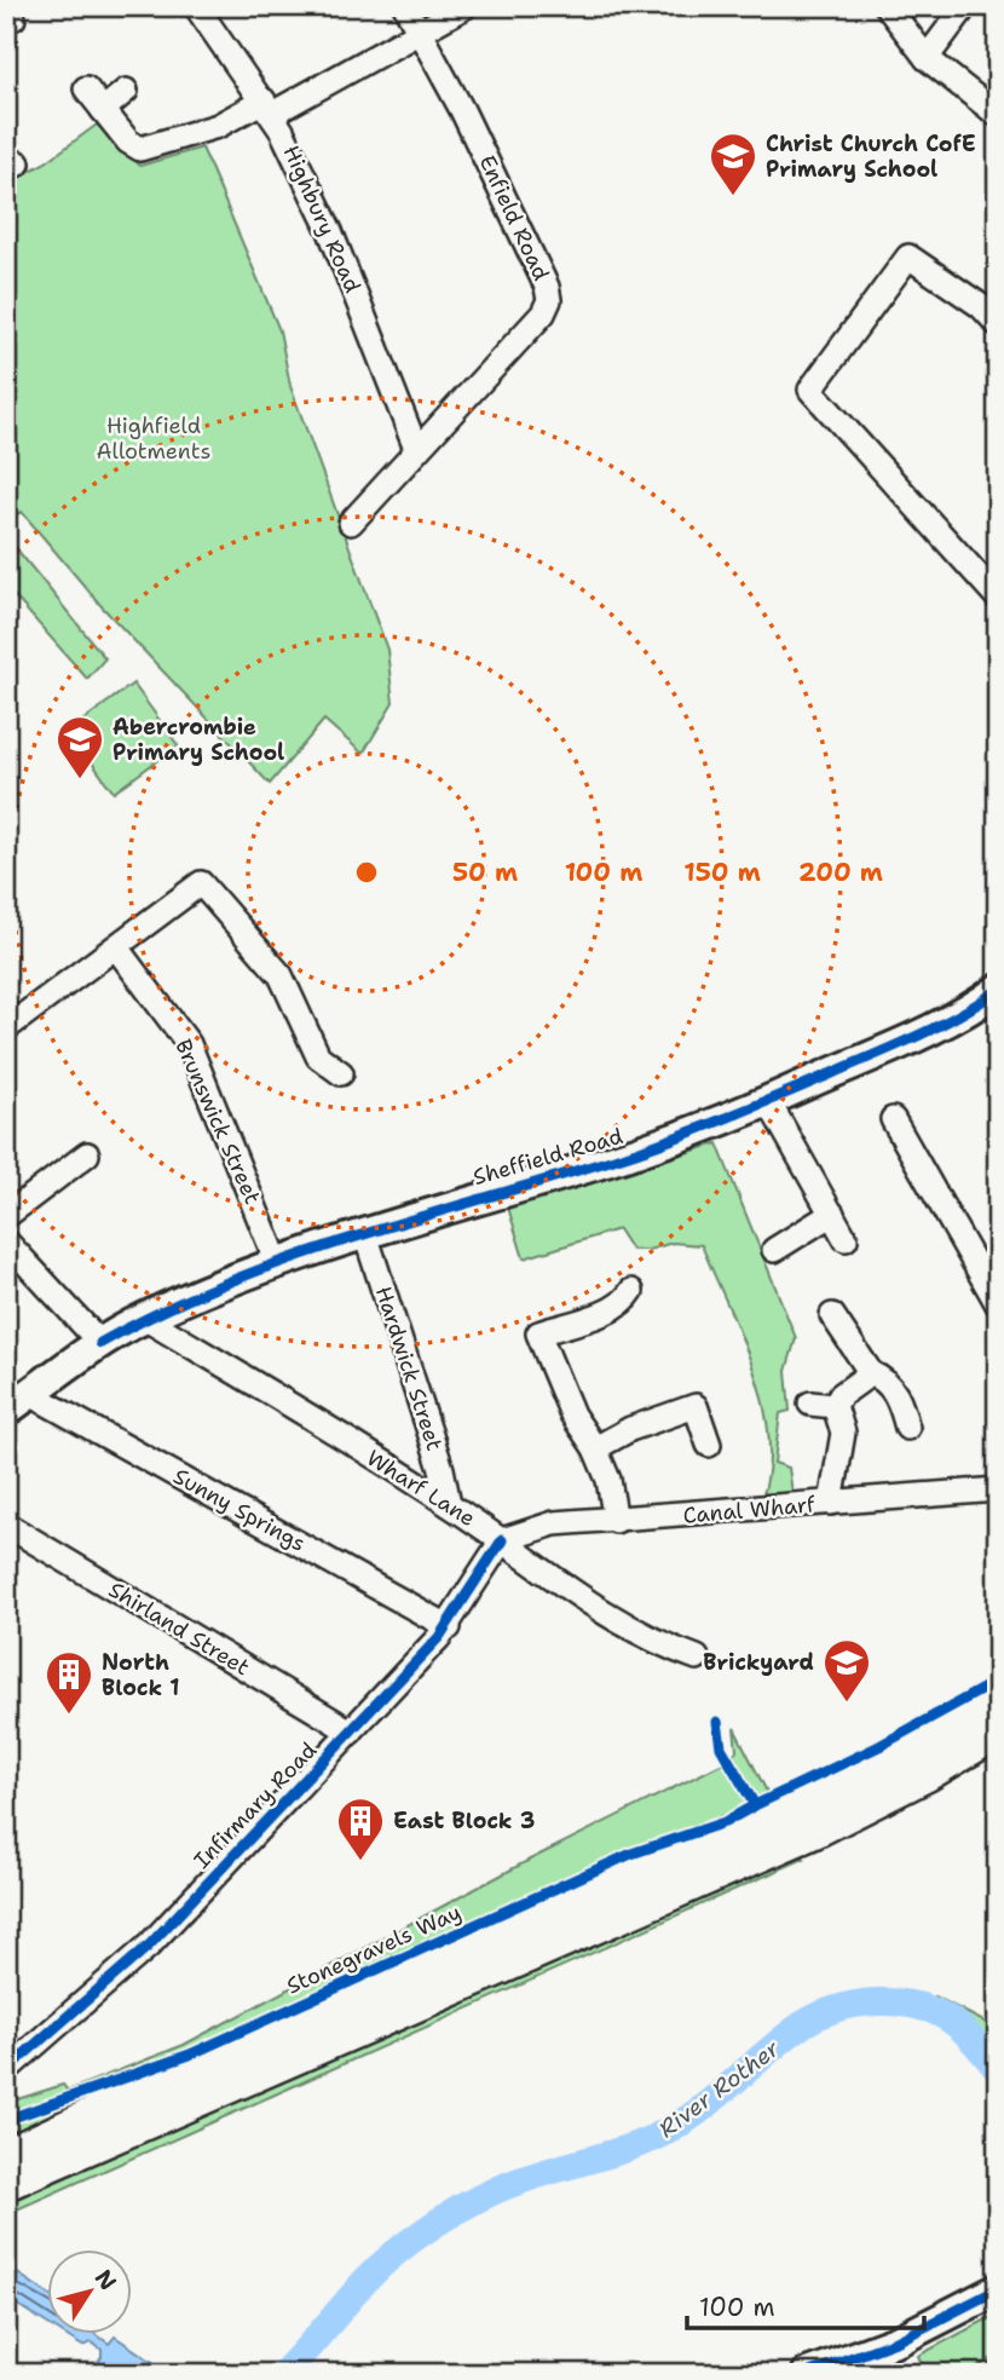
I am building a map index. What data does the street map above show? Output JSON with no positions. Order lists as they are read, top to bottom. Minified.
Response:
{"streets":{"main road":["Sheffield Road"],"street":["Enfield Road","Highbury Road","Brunswick Street","Hardwick Street","Wharf Lane","Sunny Springs","Canal Wharf","Shirland Street","Infirmary Road"],"cycle path":["Stonegravels Way"]},"crossings":[["Enfield Road","Highbury Road"],["Brunswick Street","Sheffield Road"],["Sheffield Road","Hardwick Street"],["Sheffield Road","Wharf Lane"],["Sheffield Road","Sunny Springs"],["Hardwick Street","Wharf Lane"],["Wharf Lane","Canal Wharf"],["Wharf Lane","Infirmary Road"],["Sunny Springs","Infirmary Road"],["Canal Wharf","Infirmary Road"],["Shirland Street","Infirmary Road"]],"water":["River Rother"],"parks":["Highfield Allotments"],"places":{"school or university":["Christ Church CofE Primary School","Abercrombie Primary School","Brickyard"],"building":["North Block 1","East Block 3"]},"scale_bar":"100 m","north":"top right","rings":["50 m","100 m","150 m","200 m"]}
